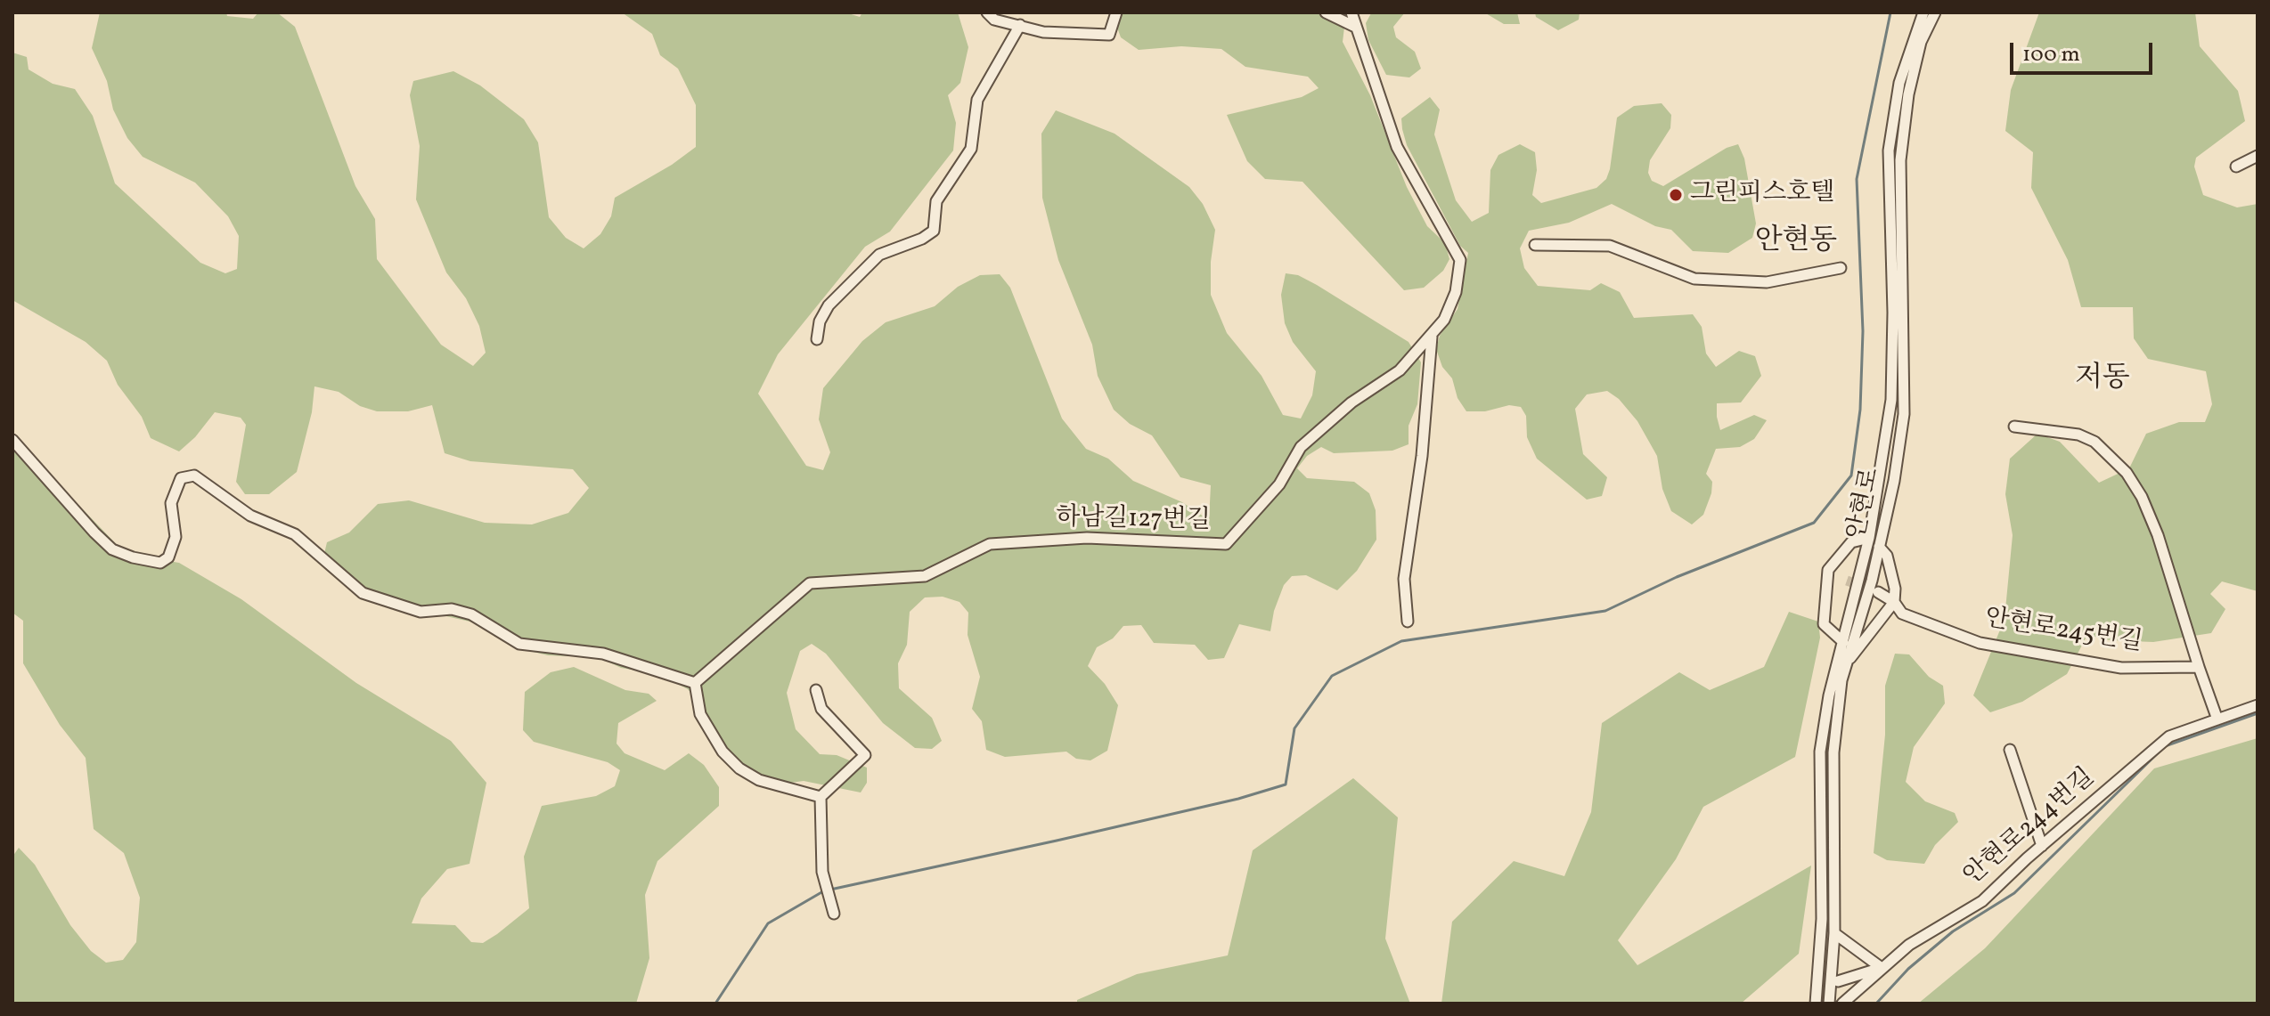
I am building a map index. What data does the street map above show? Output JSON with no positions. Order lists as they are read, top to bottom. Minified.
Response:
{"streets":{"street":["안현로","하남길127번길","안현로245번길","안현로244번길"]},"districts":["안현동","저동"],"places":["그린피스호텔"],"scale_bar":"100 m"}
